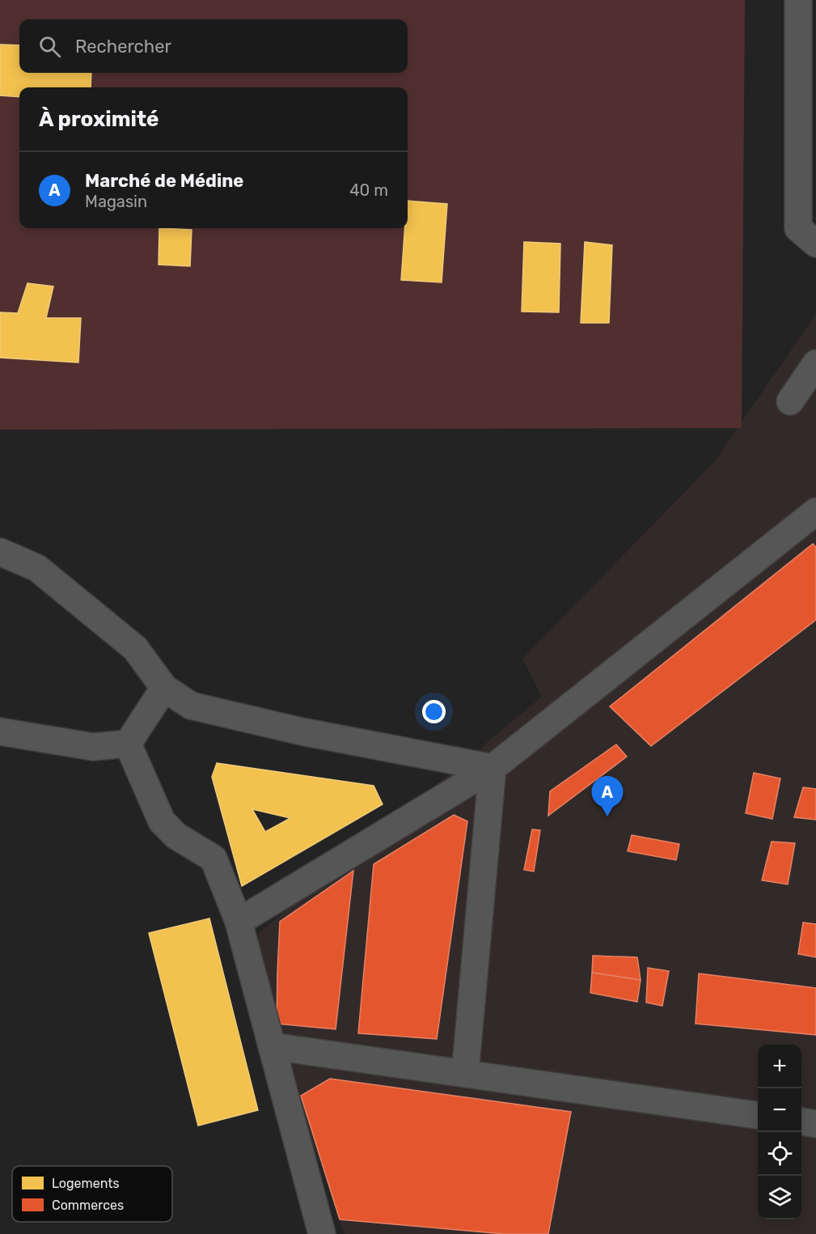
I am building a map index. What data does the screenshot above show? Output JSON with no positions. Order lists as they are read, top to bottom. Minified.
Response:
{"legend":["Logements","Commerces"],"page":{"search":"Rechercher","heading":"À proximité","list":[{"mark":"A","name":"Marché de Médine","note":"Magasin","value":"40 m"}],"pins":"A","map_buttons":["+","−"]}}
